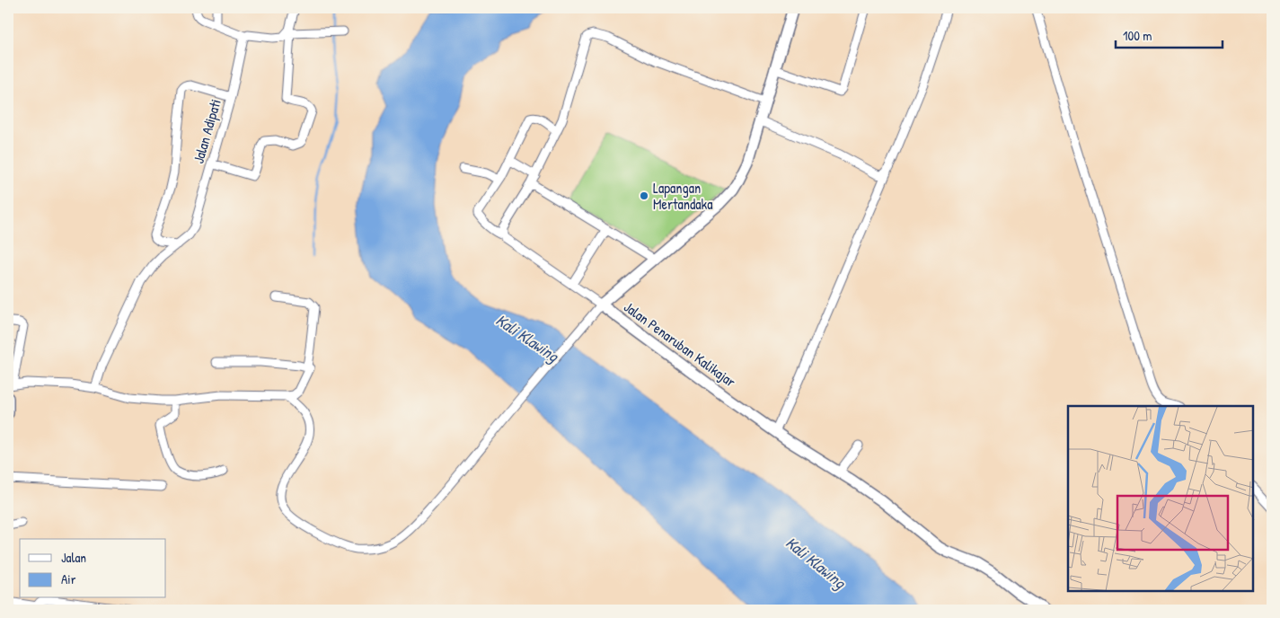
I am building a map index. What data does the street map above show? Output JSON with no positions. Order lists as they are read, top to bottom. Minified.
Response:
{"streets":{"street":["Jalan Adipati","Jalan Penaruban Kalikajar"]},"water":["Kali Klawing"],"places":["Lapangan Mertandaka"],"legend":["Jalan","Air"],"scale_bar":"100 m"}
